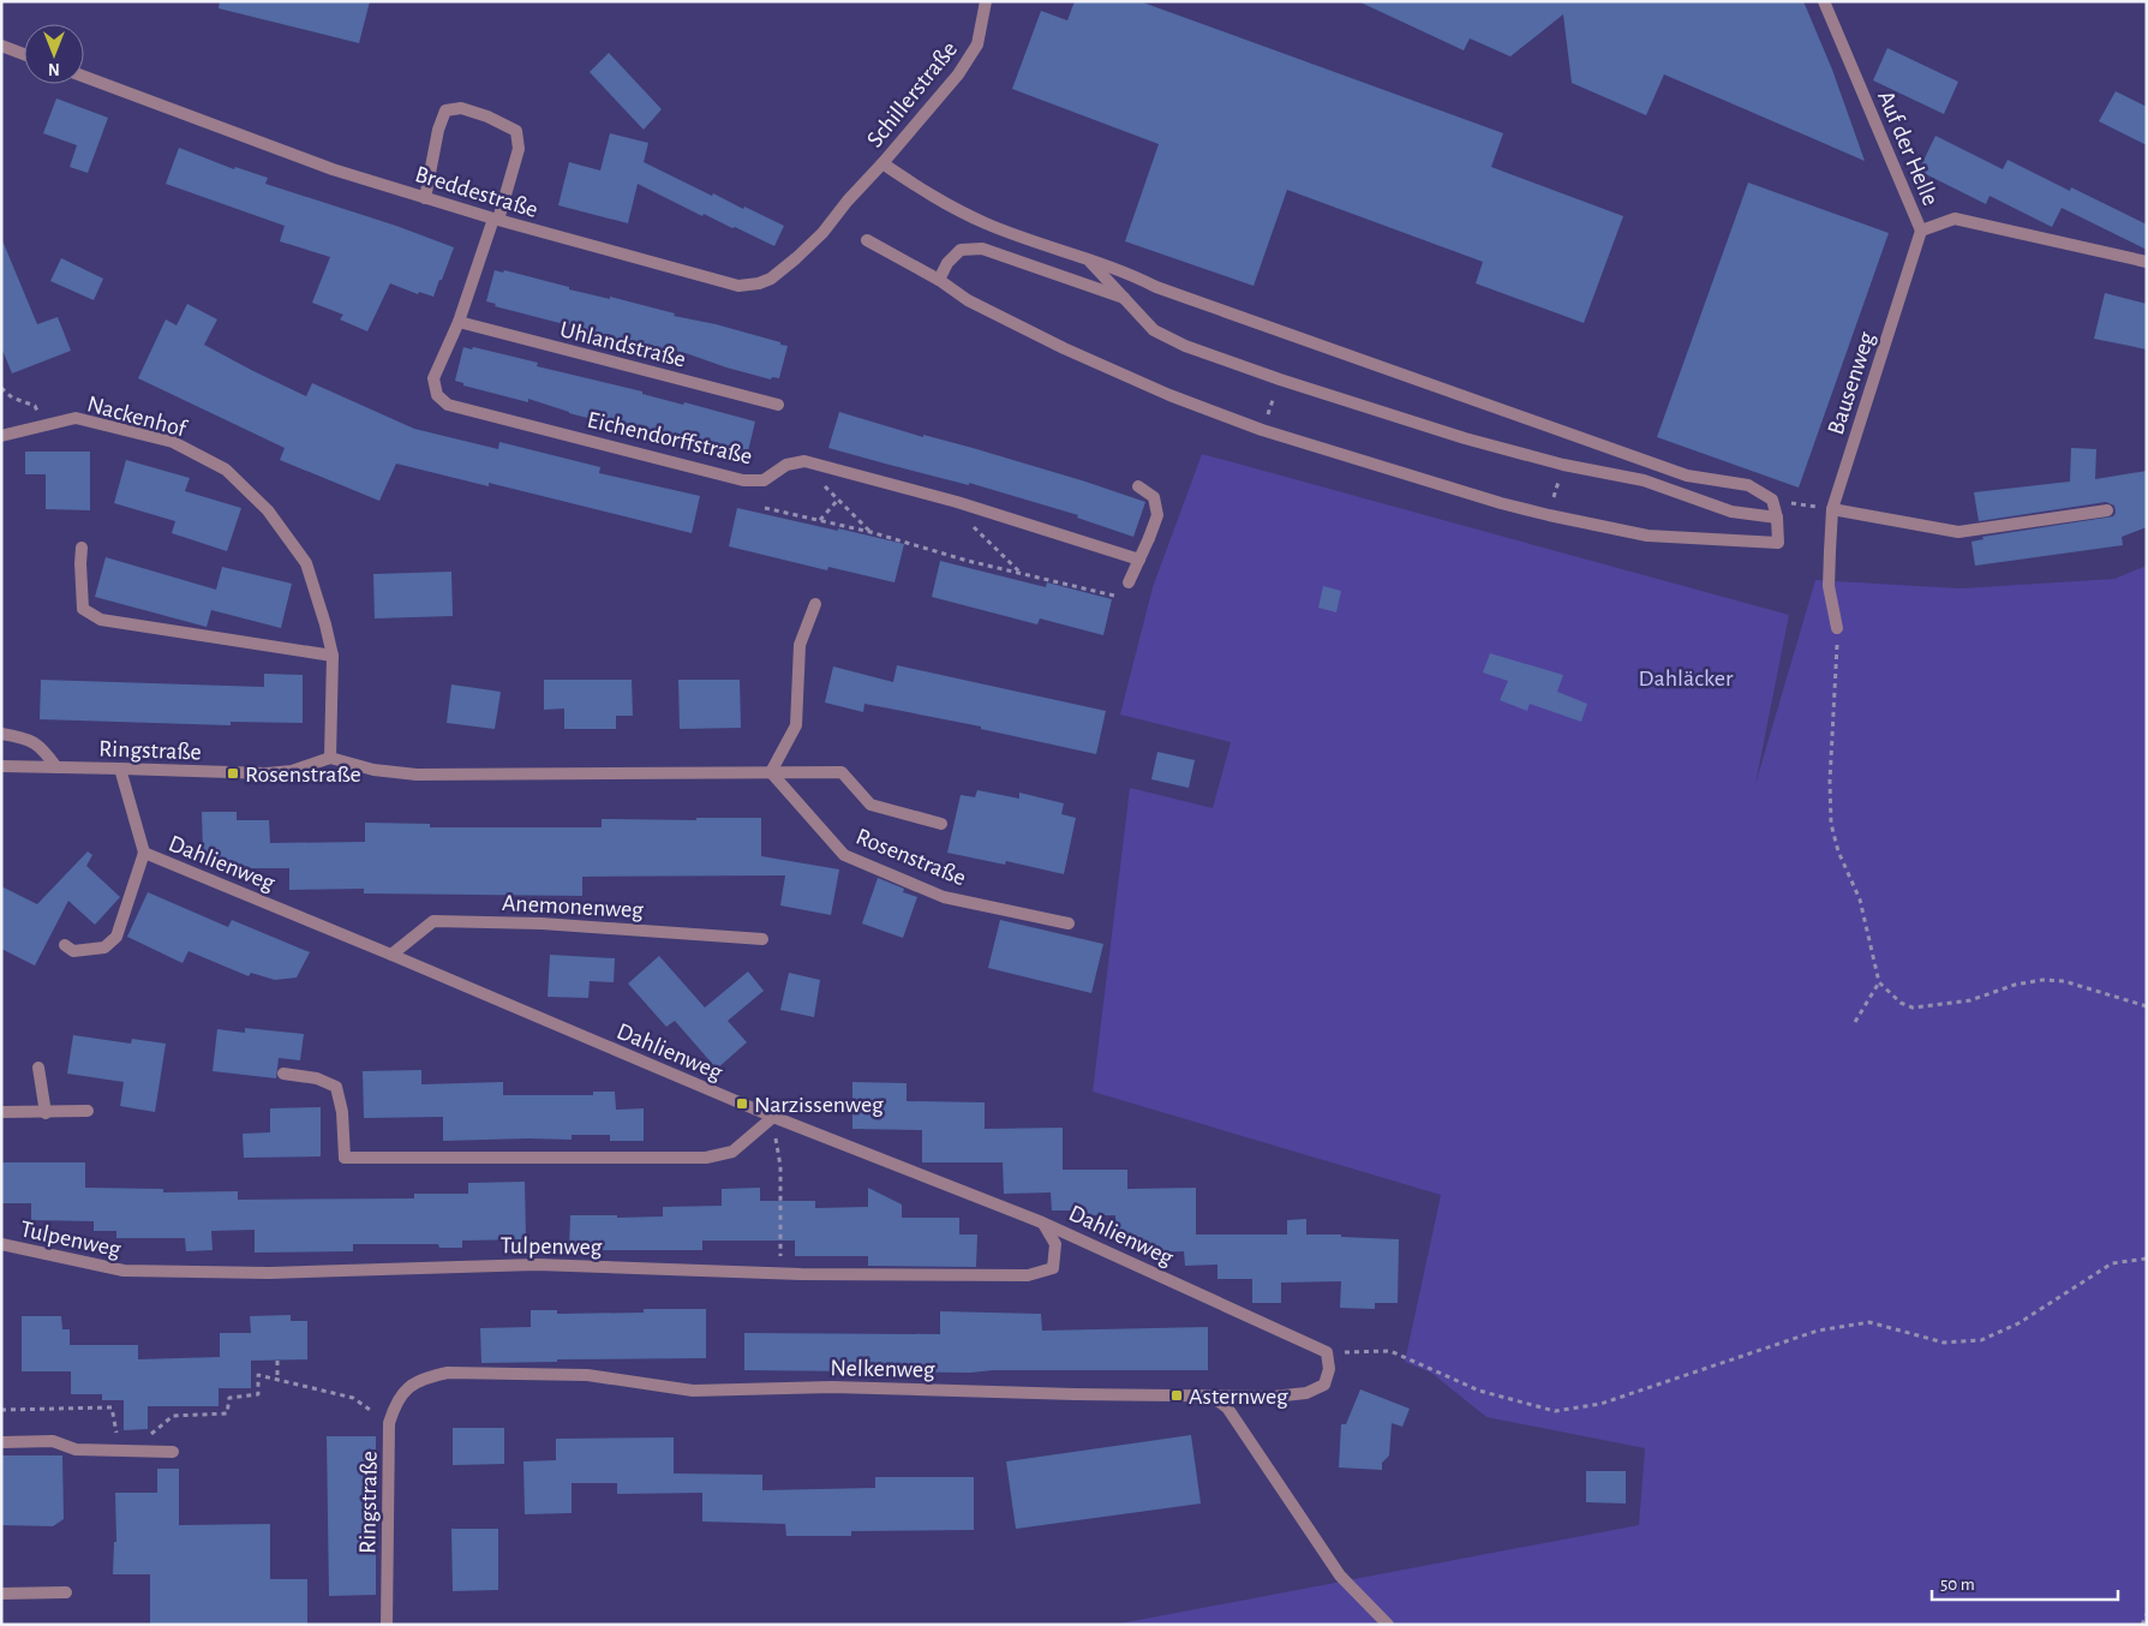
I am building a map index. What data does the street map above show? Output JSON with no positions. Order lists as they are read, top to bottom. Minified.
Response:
{"streets":{"street":["Schillerstraße","Auf der Helle","Breddestraße","Uhlandstraße","Bausenweg","Nackenhof","Eichendorffstraße","Ringstraße","Rosenstraße","Dahlienweg","Anemonenweg","Tulpenweg","Nelkenweg"]},"crossings":[["Schillerstraße","Breddestraße"],["Auf der Helle","Bausenweg"],["Breddestraße","Eichendorffstraße"],["Uhlandstraße","Eichendorffstraße"],["Nackenhof","Ringstraße"],["Nackenhof","Rosenstraße"],["Ringstraße","Rosenstraße"],["Ringstraße","Dahlienweg"],["Ringstraße","Nelkenweg"],["Dahlienweg","Anemonenweg"],["Dahlienweg","Tulpenweg"],["Dahlienweg","Nelkenweg"]],"parks":["Dahläcker"],"places":{"transit":["Rosenstraße","Narzissenweg","Asternweg"]},"scale_bar":"50 m","north":"bottom"}
